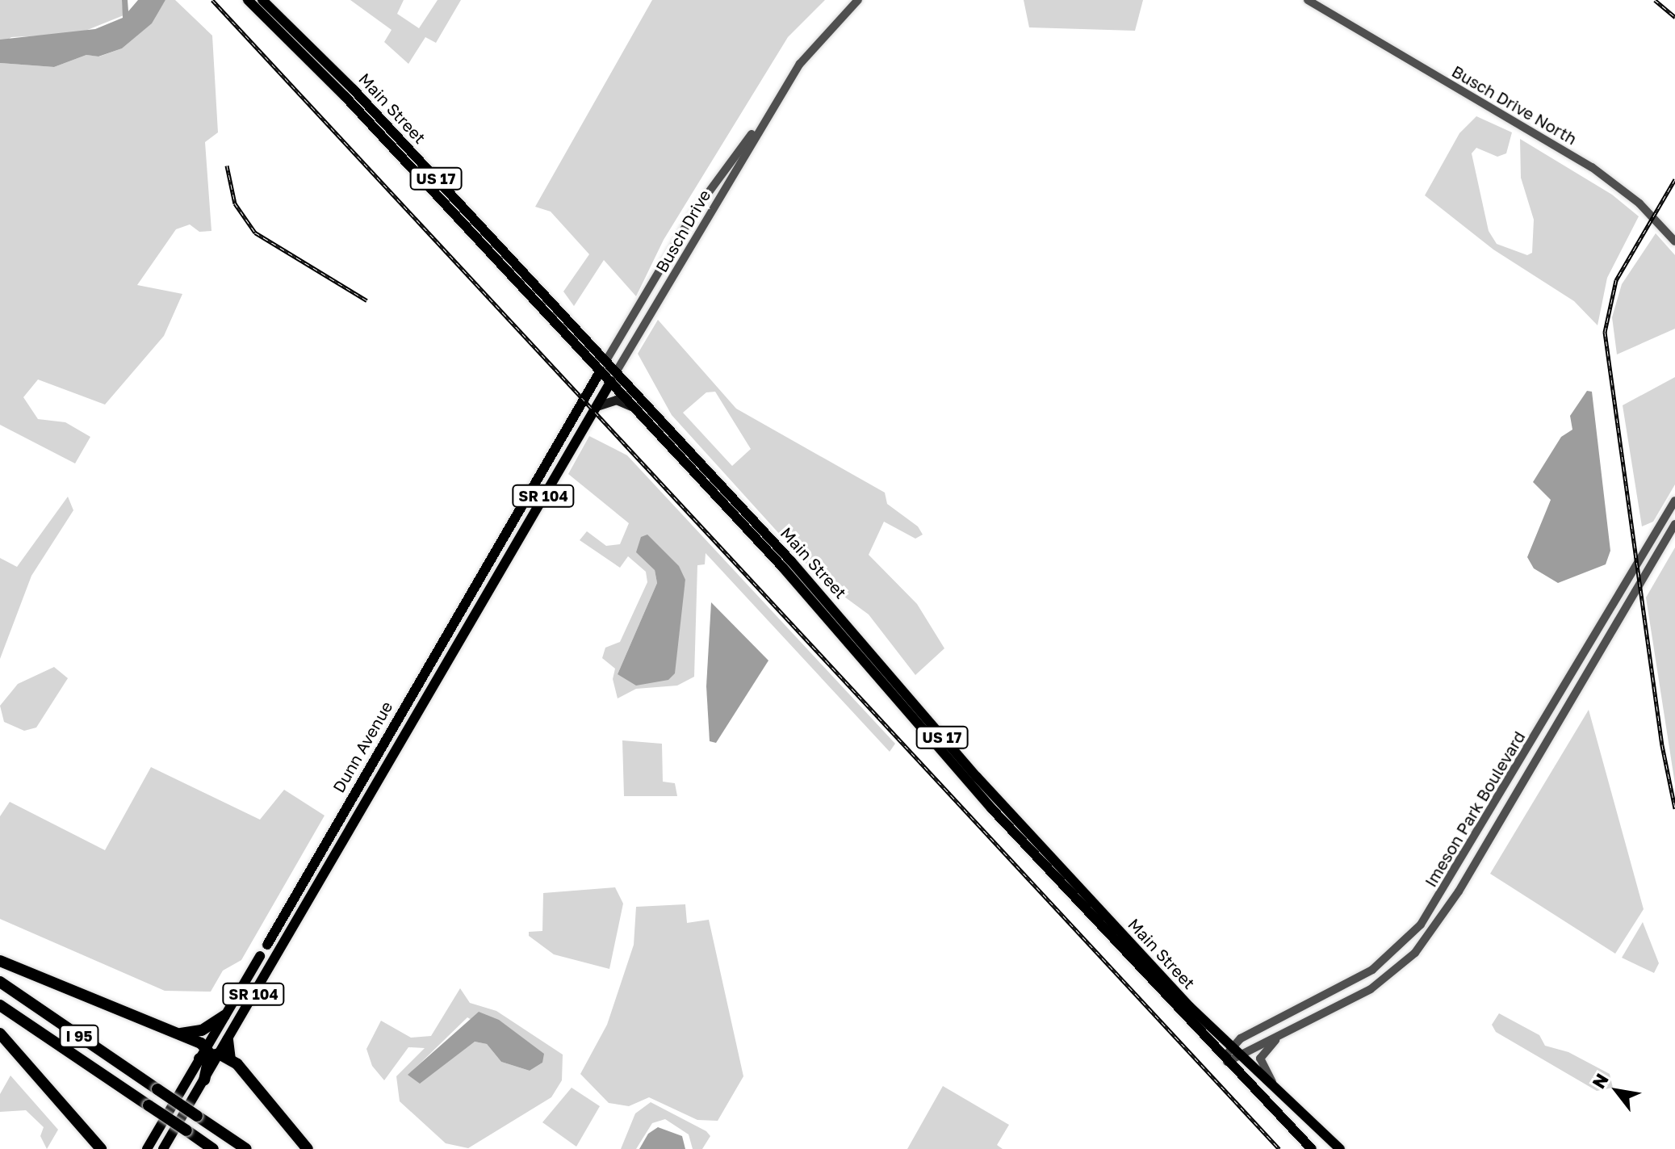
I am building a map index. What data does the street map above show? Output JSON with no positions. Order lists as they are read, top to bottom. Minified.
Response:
{"streets":{"highway":["I 95"],"main road":["Main Street","US 17","SR 104","Dunn Avenue"],"street":["Busch Drive North","Busch Drive","Imeson Park Boulevard"]},"crossings":[["Main Street","Busch Drive"],["Main Street","Dunn Avenue"],["Main Street","Imeson Park Boulevard"],["Busch Drive","Dunn Avenue"]],"north":"top left"}
